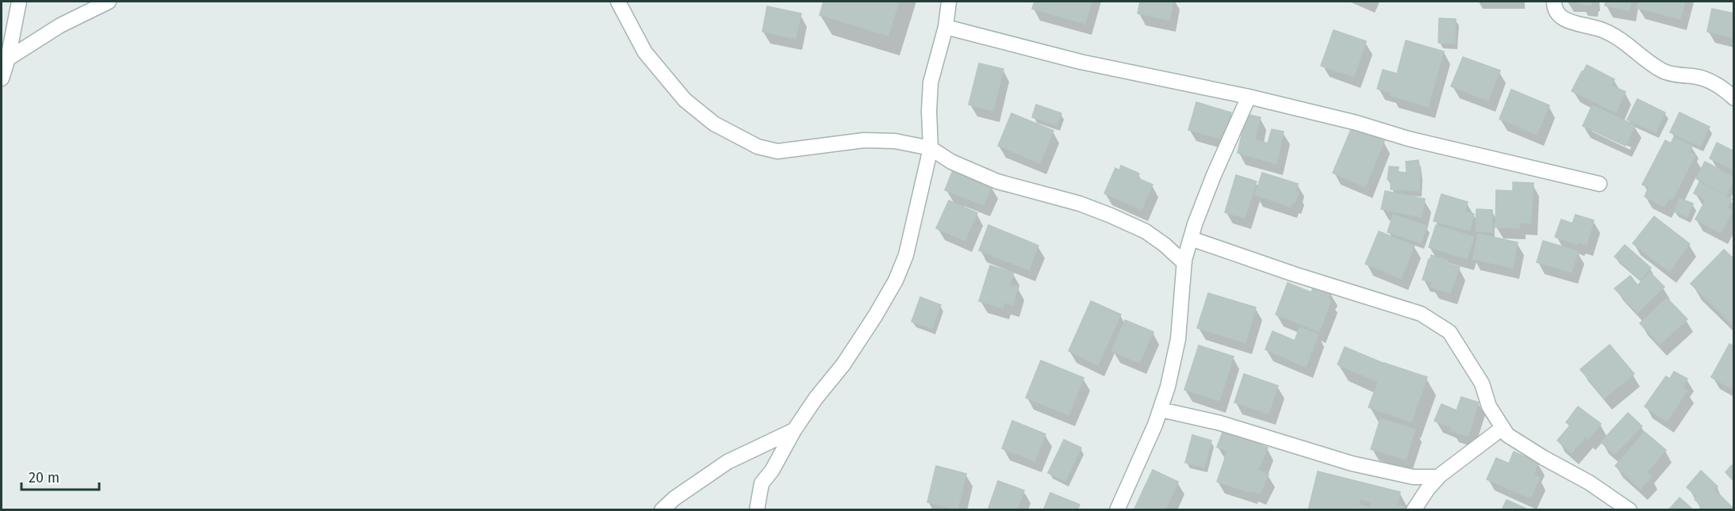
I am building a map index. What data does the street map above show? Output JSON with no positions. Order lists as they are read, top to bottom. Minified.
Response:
{"scale_bar":"20 m"}
